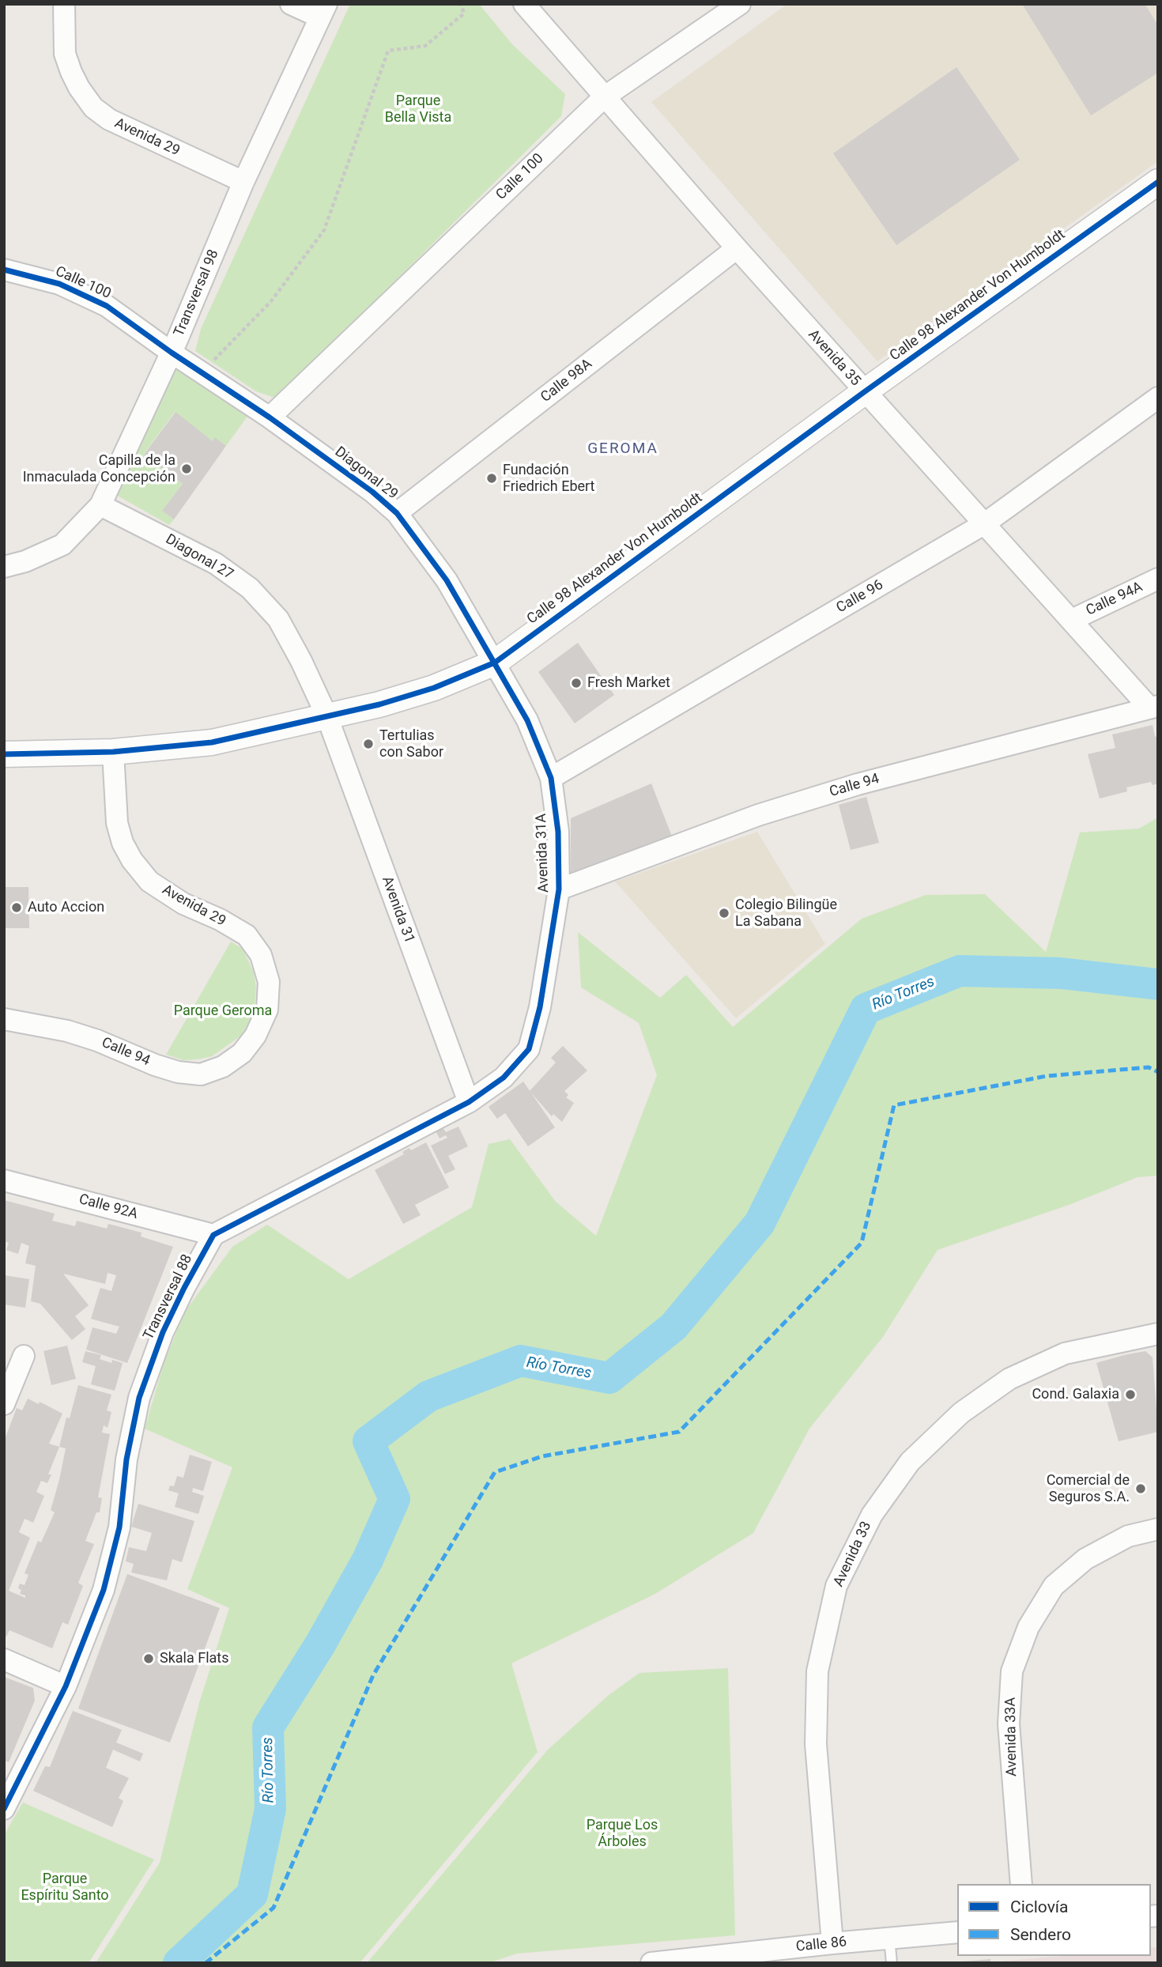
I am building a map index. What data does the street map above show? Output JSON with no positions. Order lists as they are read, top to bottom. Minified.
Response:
{"streets":{"street":["Avenida 29","Calle 100","Transversal 98","Calle 98 Alexander Von Humboldt","Avenida 35","Calle 98A","Diagonal 29","Diagonal 27","Calle 96","Calle 94A","Calle 94","Avenida 31A","Avenida 31","Calle 92A","Transversal 88","Avenida 33","Avenida 33A","Calle 86"]},"crossings":[["Avenida 29","Transversal 98"],["Avenida 29","Calle 98 Alexander Von Humboldt"],["Avenida 29","Calle 94"],["Calle 100","Transversal 98"],["Calle 100","Avenida 35"],["Calle 100","Diagonal 29"],["Transversal 98","Diagonal 29"],["Transversal 98","Diagonal 27"],["Calle 98 Alexander Von Humboldt","Avenida 35"],["Calle 98 Alexander Von Humboldt","Diagonal 29"],["Calle 98 Alexander Von Humboldt","Diagonal 27"],["Calle 98 Alexander Von Humboldt","Avenida 31A"],["Calle 98 Alexander Von Humboldt","Avenida 31"],["Avenida 35","Calle 98A"],["Avenida 35","Calle 96"],["Avenida 35","Calle 94A"],["Avenida 35","Calle 94"],["Calle 98A","Diagonal 29"],["Diagonal 29","Avenida 31A"],["Diagonal 27","Avenida 31"],["Calle 96","Avenida 31A"],["Calle 94","Avenida 31A"],["Avenida 31A","Avenida 31"],["Calle 92A","Transversal 88"],["Avenida 33","Calle 86"]],"districts":["GEROMA"],"water":["Río Torres"],"parks":["Parque Bella Vista","Parque Geroma","Parque Los Árboles","Parque Espíritu Santo"],"places":["Capilla de la Inmaculada Concepción","Fundación Friedrich Ebert","Fresh Market","Tertulias con Sabor","Auto Accion","Colegio Bilingüe La Sabana","Cond. Galaxia","Comercial de Seguros S.A.","Skala Flats"],"legend":["Ciclovía","Sendero"]}
